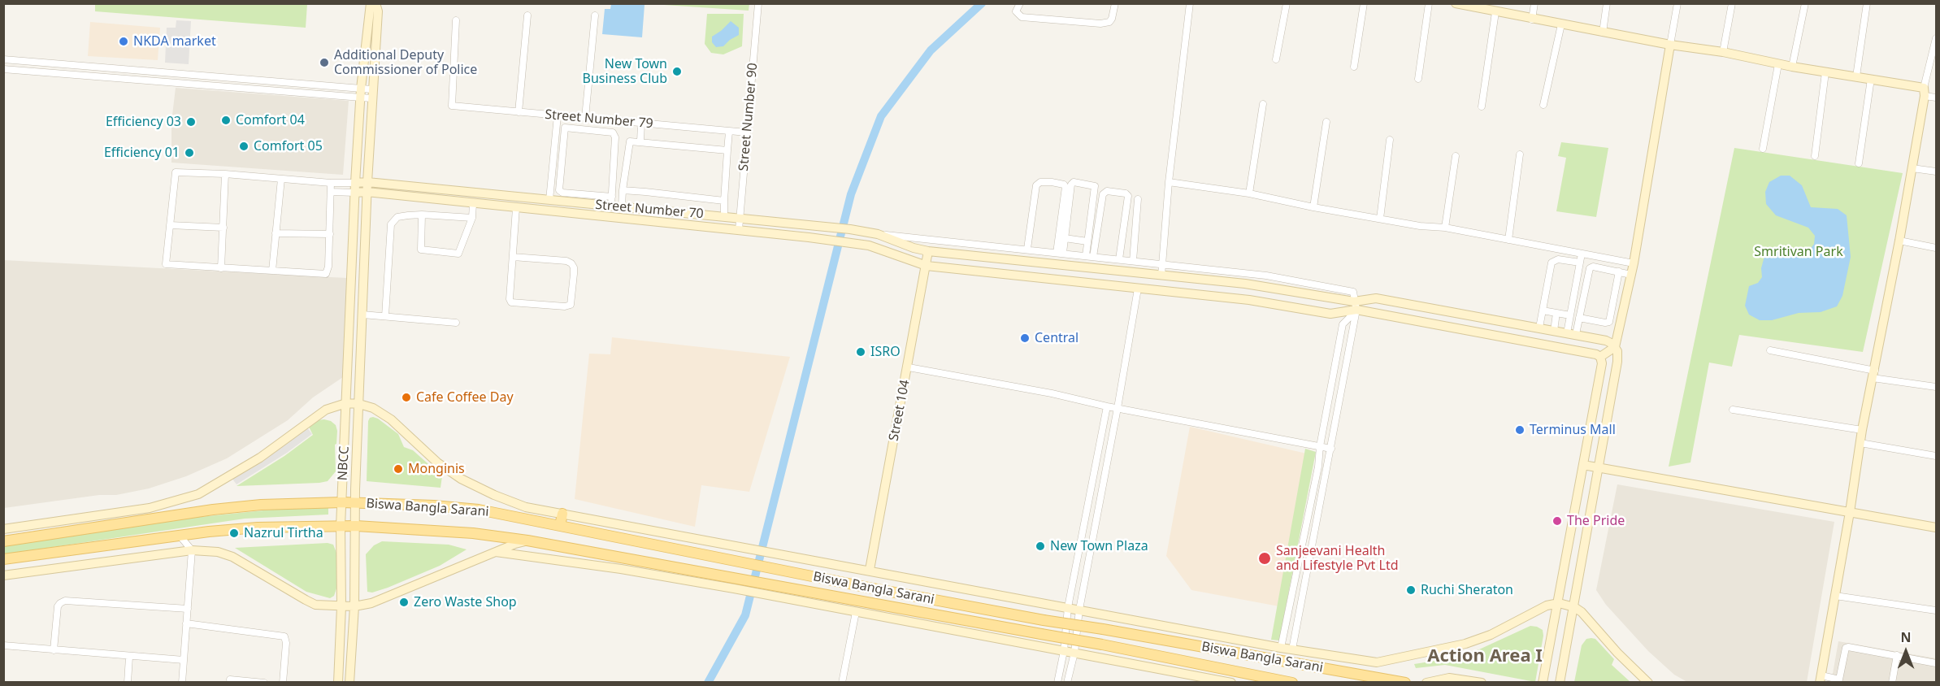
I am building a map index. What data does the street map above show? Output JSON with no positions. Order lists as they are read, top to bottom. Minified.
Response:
{"streets":{"main road":["Biswa Bangla Sarani"],"street":["Street Number 90","Street Number 79","Street Number 70","Street 104","NBCC"]},"crossings":[["Street Number 90","Street Number 79"],["Street Number 90","Street Number 70"],["Street Number 70","Street 104"],["Street Number 70","NBCC"],["NBCC","Biswa Bangla Sarani"]],"districts":["Action Area I"],"parks":["Smritivan Park"],"places":["NKDA market","Additional Deputy Commissioner of Police","New Town Business Club","Comfort 04","Efficiency 03","Comfort 05","Efficiency 01","Central","ISRO","Cafe Coffee Day","Terminus Mall","Monginis","The Pride","Nazrul Tirtha","New Town Plaza","Sanjeevani Health and Lifestyle Pvt Ltd","Ruchi Sheraton","Zero Waste Shop"],"north":"top"}
